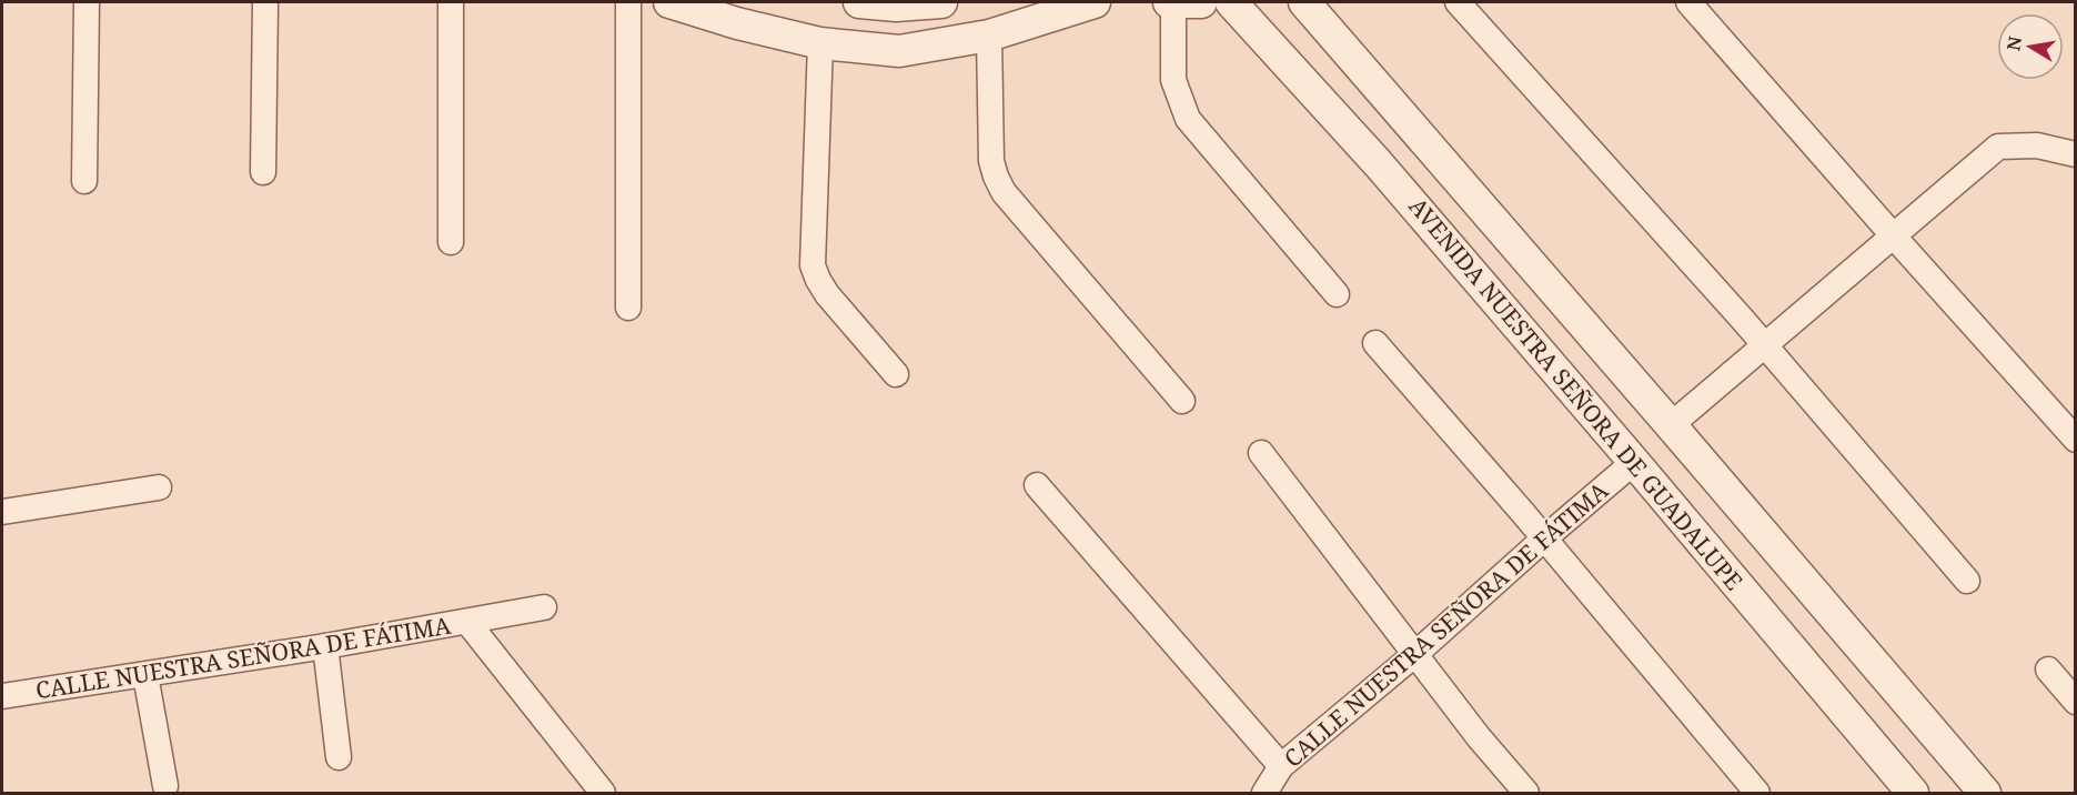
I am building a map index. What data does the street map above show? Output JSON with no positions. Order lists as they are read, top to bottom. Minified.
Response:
{"streets":{"street":["AVENIDA NUESTRA SEÑORA DE GUADALUPE","CALLE NUESTRA SEÑORA DE FÁTIMA"]},"crossings":[["AVENIDA NUESTRA SEÑORA DE GUADALUPE","CALLE NUESTRA SEÑORA DE FÁTIMA"]],"north":"left"}
